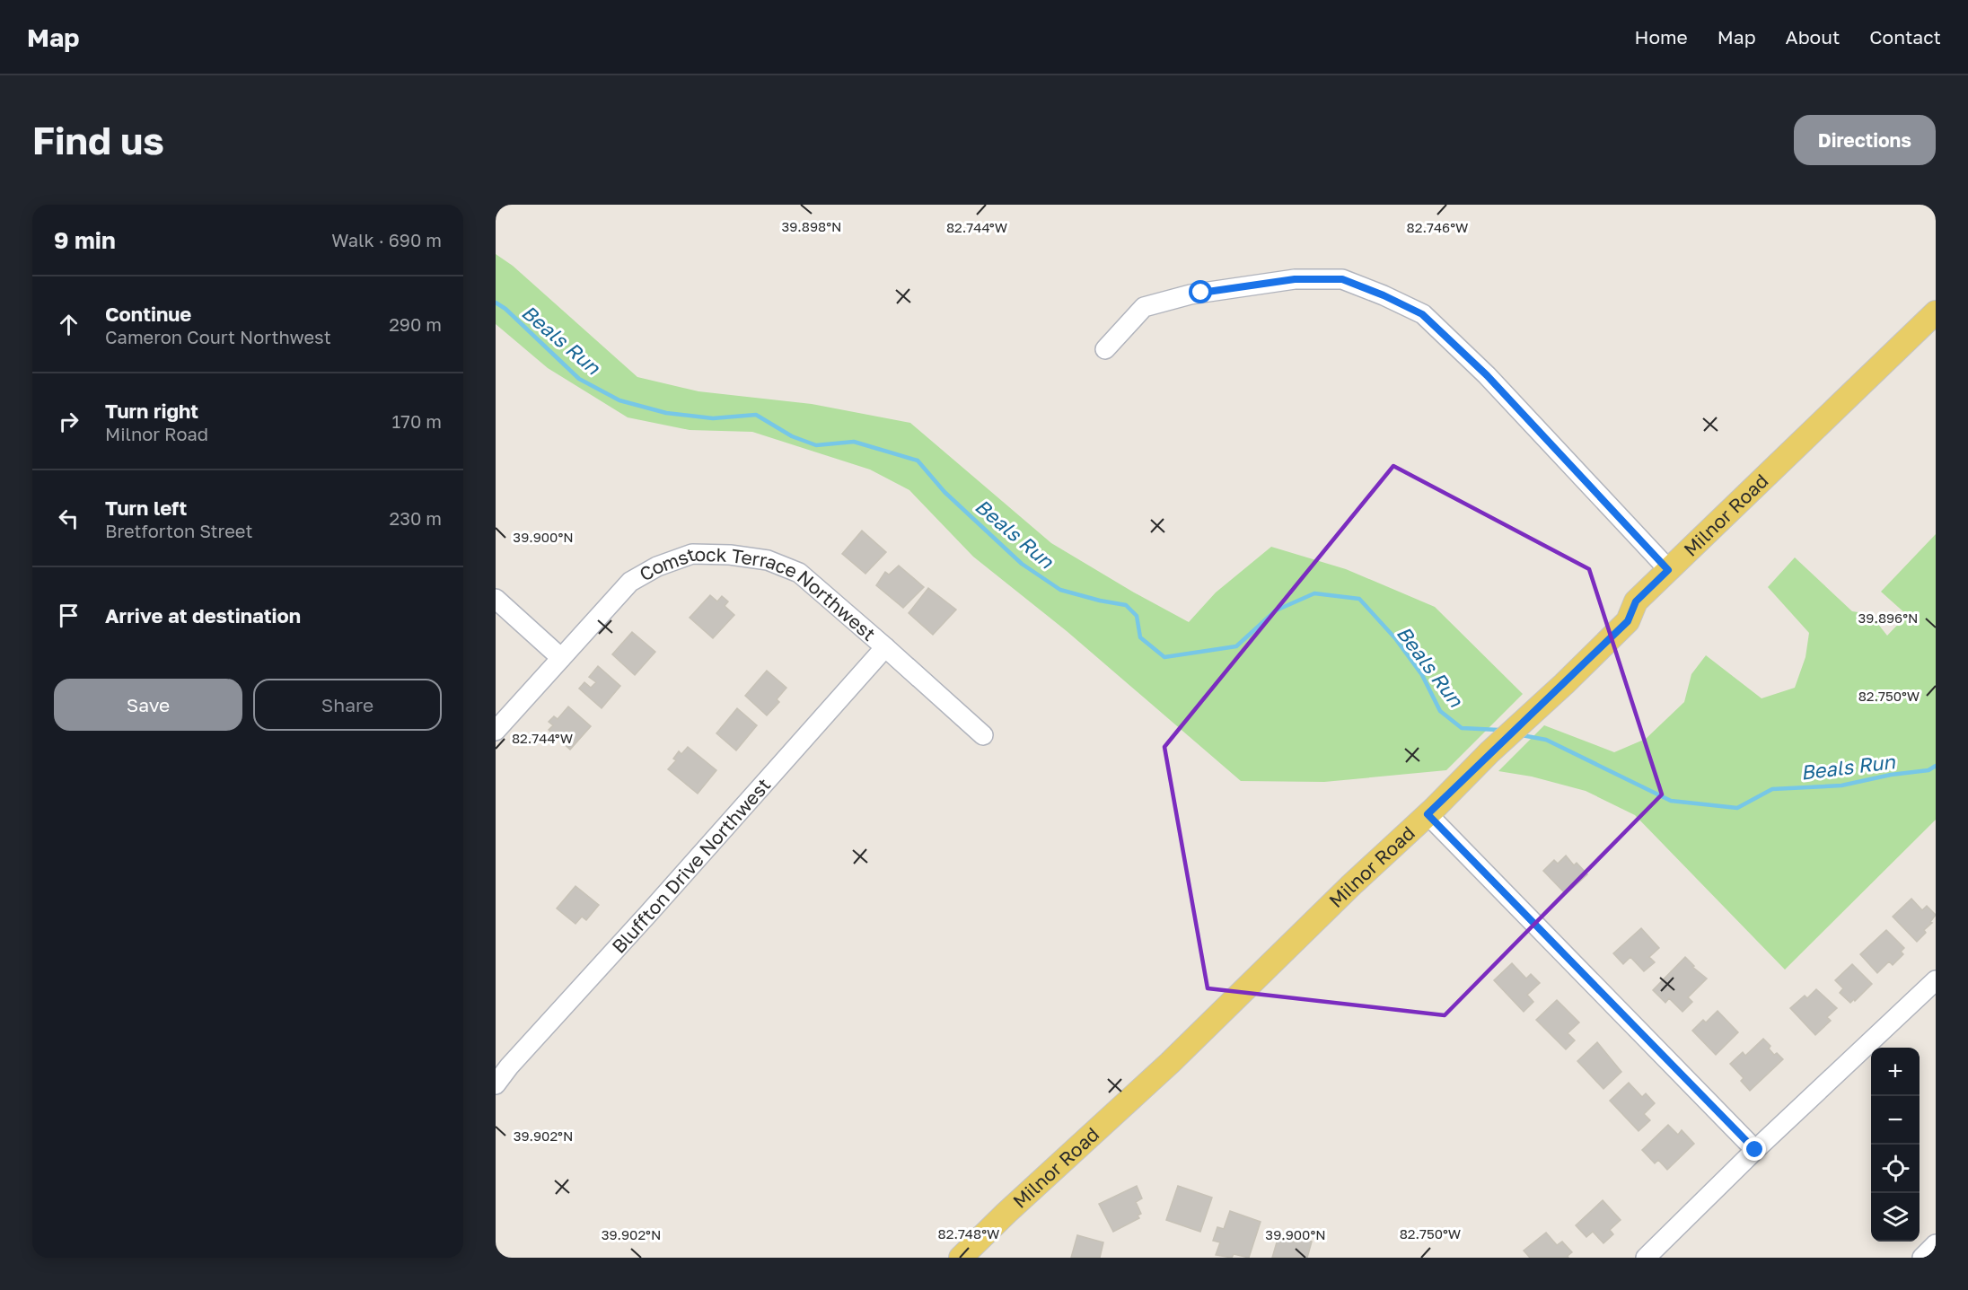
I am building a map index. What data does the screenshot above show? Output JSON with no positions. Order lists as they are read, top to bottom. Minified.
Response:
{"streets":{"main road":["Milnor Road"],"street":["Comstock Terrace Northwest","Bluffton Drive Northwest"]},"crossings":[["Comstock Terrace Northwest","Bluffton Drive Northwest"]],"water":["Beals Run"],"page":{"header":"Map","nav":["Home","Map","About","Contact"],"buttons":["Directions",["Save","Share"]],"title":"Find us","heading":["9 min","Walk · 690 m"],"list":[["Continue","Cameron Court Northwest","290 m"],["Turn right","Milnor Road","170 m"],["Turn left","Bretforton Street","230 m"],"Arrive at destination"],"map_buttons":["+","−"]},"coordinates":["39.898°N","82.744°W","82.746°W","39.900°N","39.896°N","82.750°W","39.902°N","82.748°W"]}
